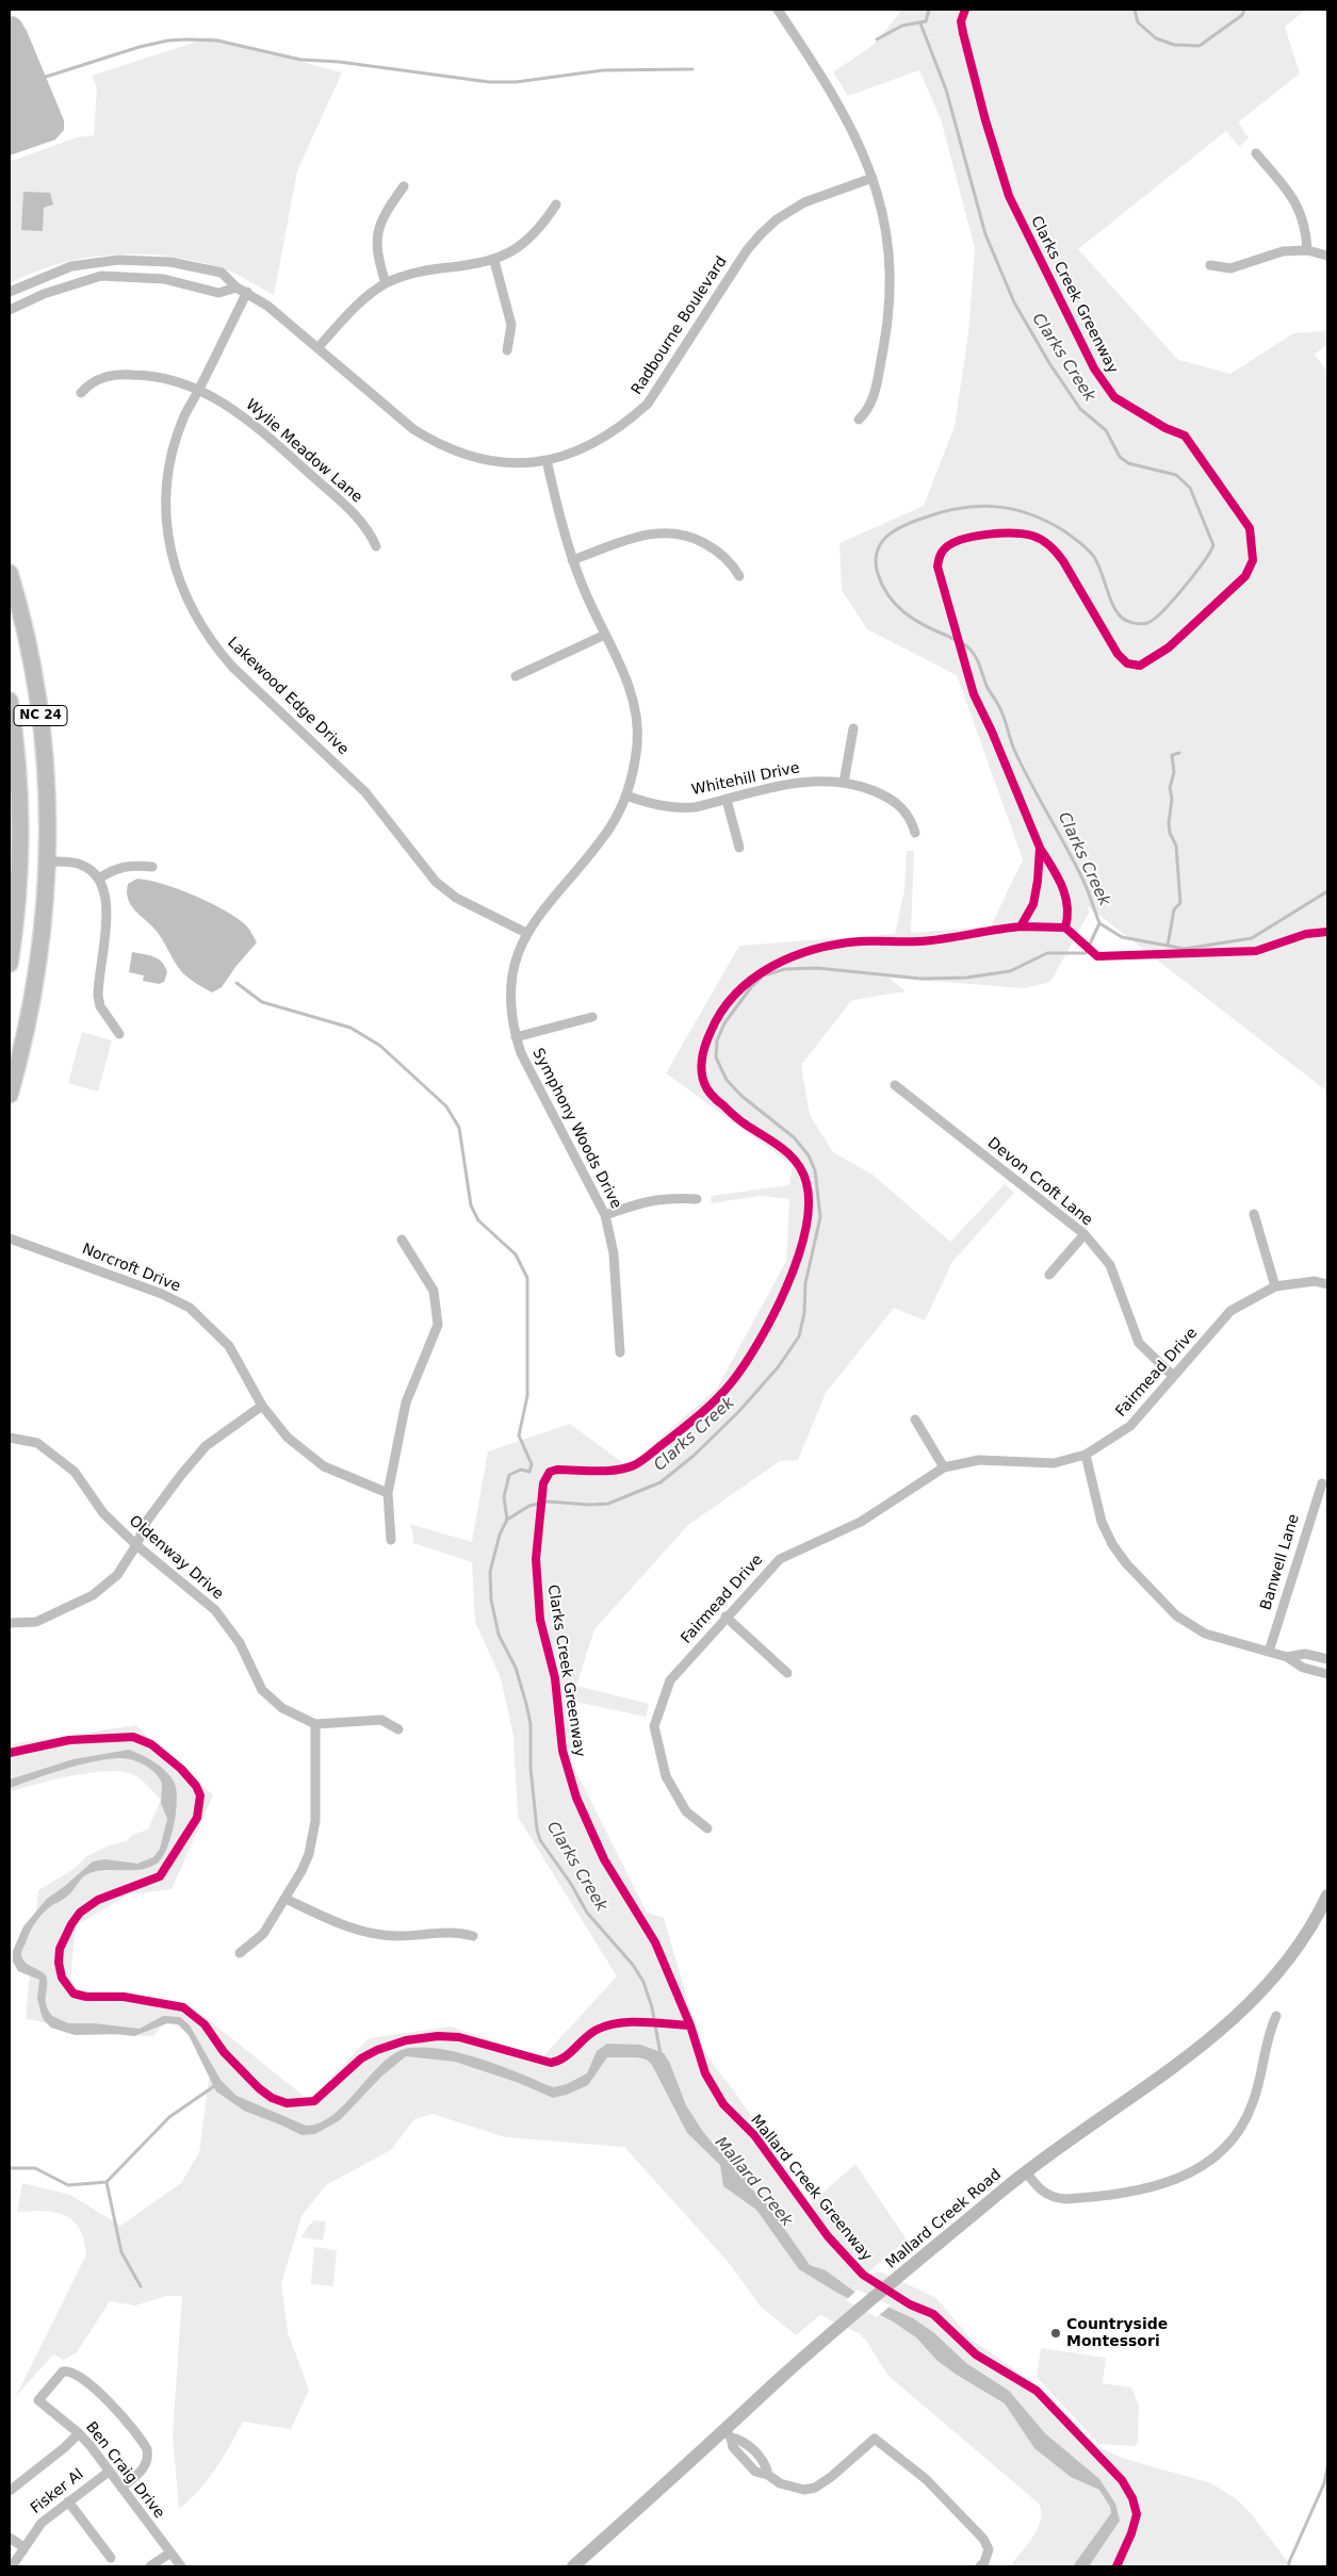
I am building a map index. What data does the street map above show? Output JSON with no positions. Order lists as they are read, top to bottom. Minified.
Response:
{"streets":{"main road":["NC 24","Mallard Creek Road"],"street":["Radbourne Boulevard","Wylie Meadow Lane","Lakewood Edge Drive","Whitehill Drive","Symphony Woods Drive","Devon Croft Lane","Norcroft Drive","Fairmead Drive","Oldenway Drive","Banwell Lane","Ben Craig Drive","Fisker Al"],"cycle path":["Clarks Creek Greenway","Mallard Creek Greenway"]},"crossings":[["Radbourne Boulevard","Lakewood Edge Drive"],["Radbourne Boulevard","Symphony Woods Drive"],["Wylie Meadow Lane","Lakewood Edge Drive"],["Lakewood Edge Drive","Symphony Woods Drive"],["Whitehill Drive","Symphony Woods Drive"],["Devon Croft Lane","Fairmead Drive"],["Ben Craig Drive","Fisker Al"]],"water":["Clarks Creek","Mallard Creek"],"places":["Countryside Montessori"]}
